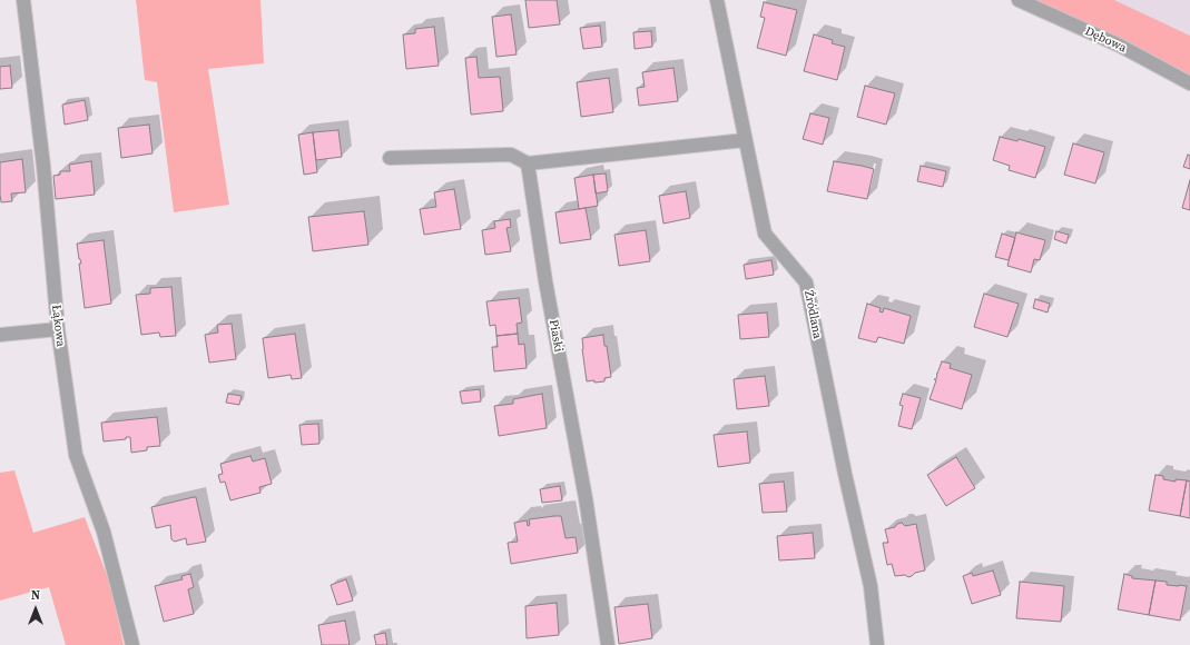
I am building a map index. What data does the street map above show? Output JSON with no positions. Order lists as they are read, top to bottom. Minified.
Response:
{"streets":{"street":["Dębowa","Źródlana","Łąkowa","Piaski"]},"north":"top"}
